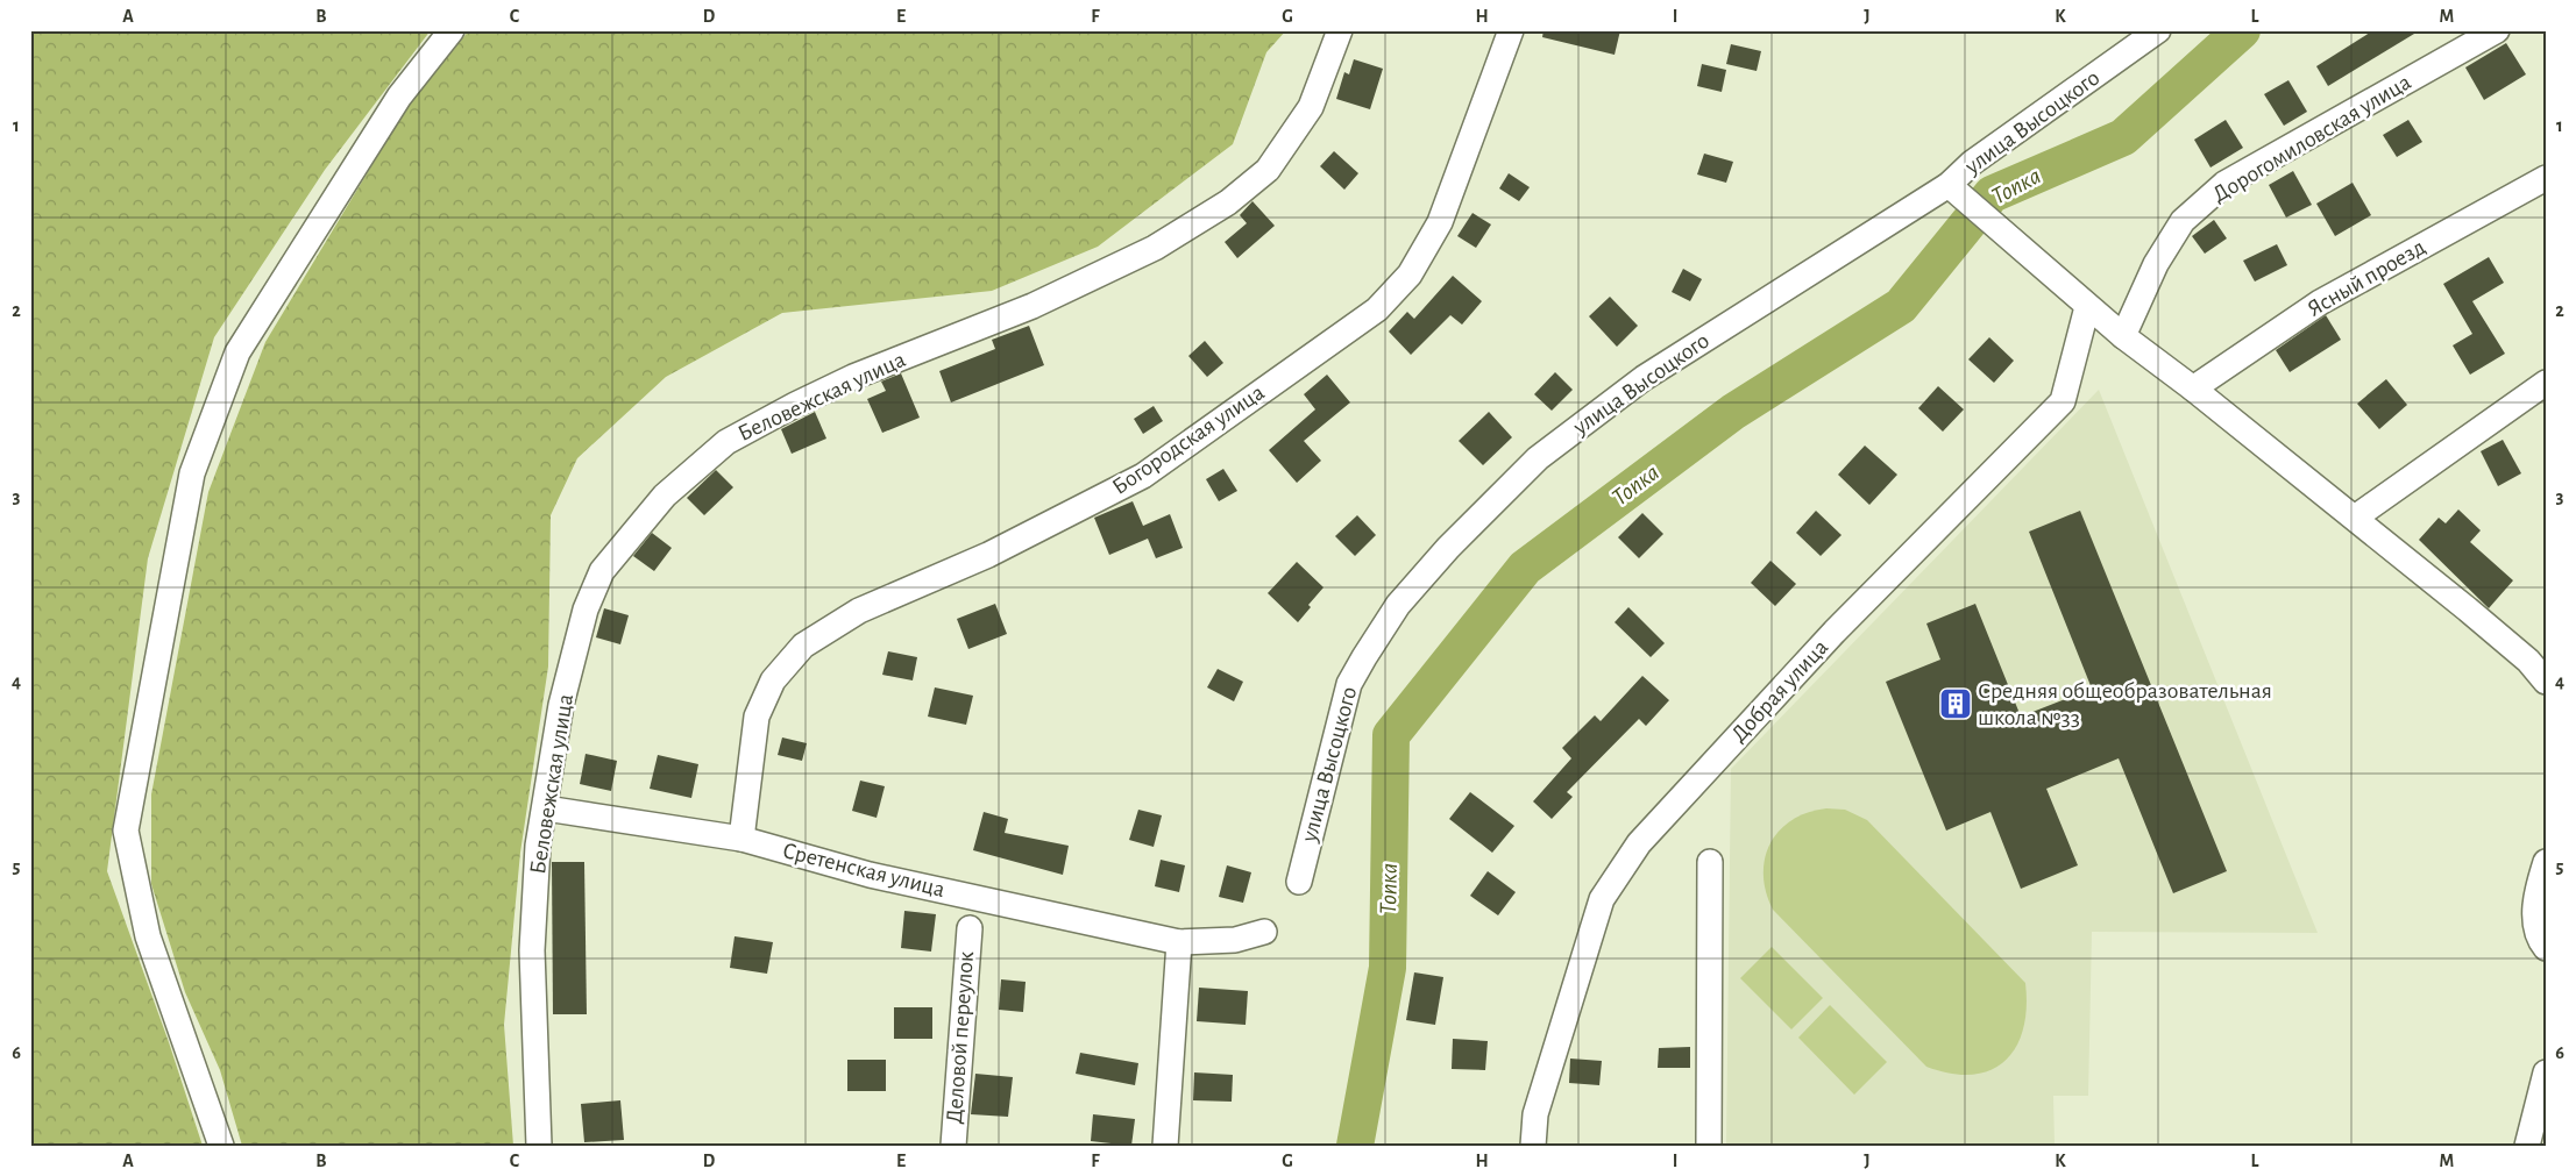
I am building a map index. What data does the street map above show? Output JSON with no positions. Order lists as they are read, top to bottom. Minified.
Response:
{"streets":{"street":["улица Высоцкого","Дорогомиловская улица","Ясный проезд","Беловежская улица","Богородская улица","Добрая улица","Сретенская улица","Деловой переулок"]},"crossings":[["Беловежская улица","Сретенская улица"],["Богородская улица","Сретенская улица"]],"water":["Топка"],"places":{"building":["Средняя общеобразовательная школа №33"]},"grid":{"columns":["A","B","C","D","E","F","G","H","I","J","K","L","M"],"rows":["1","2","3","4","5","6"]}}
